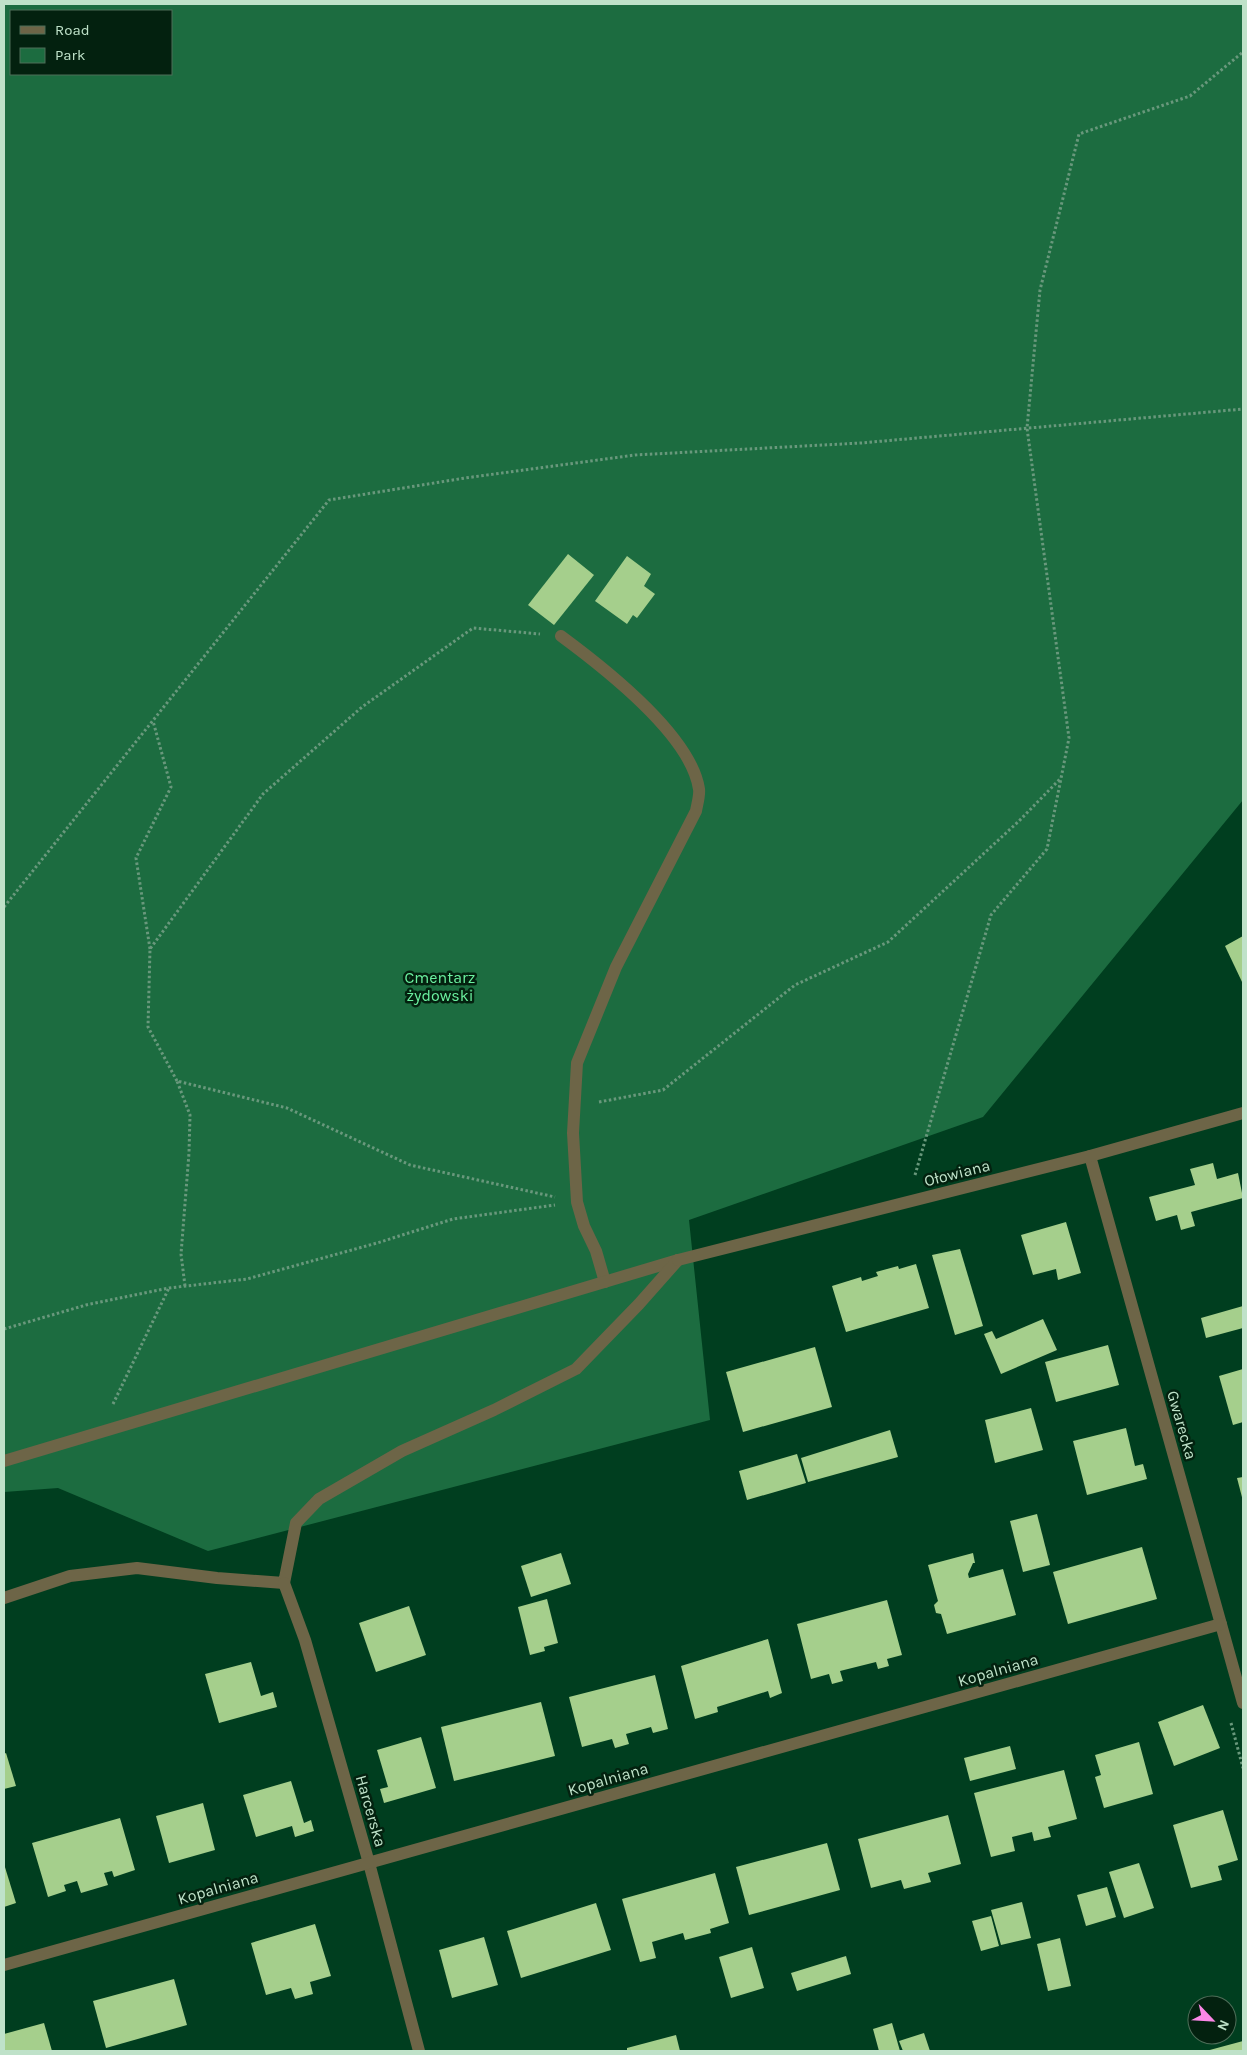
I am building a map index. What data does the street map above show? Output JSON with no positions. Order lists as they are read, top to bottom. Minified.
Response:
{"streets":{"street":["Ołowiana","Gwarecka","Kopalniana","Harcerska"]},"crossings":[["Ołowiana","Gwarecka"],["Gwarecka","Kopalniana"],["Kopalniana","Harcerska"]],"parks":["Cmentarz żydowski"],"legend":["Road","Park"],"north":"bottom right"}
